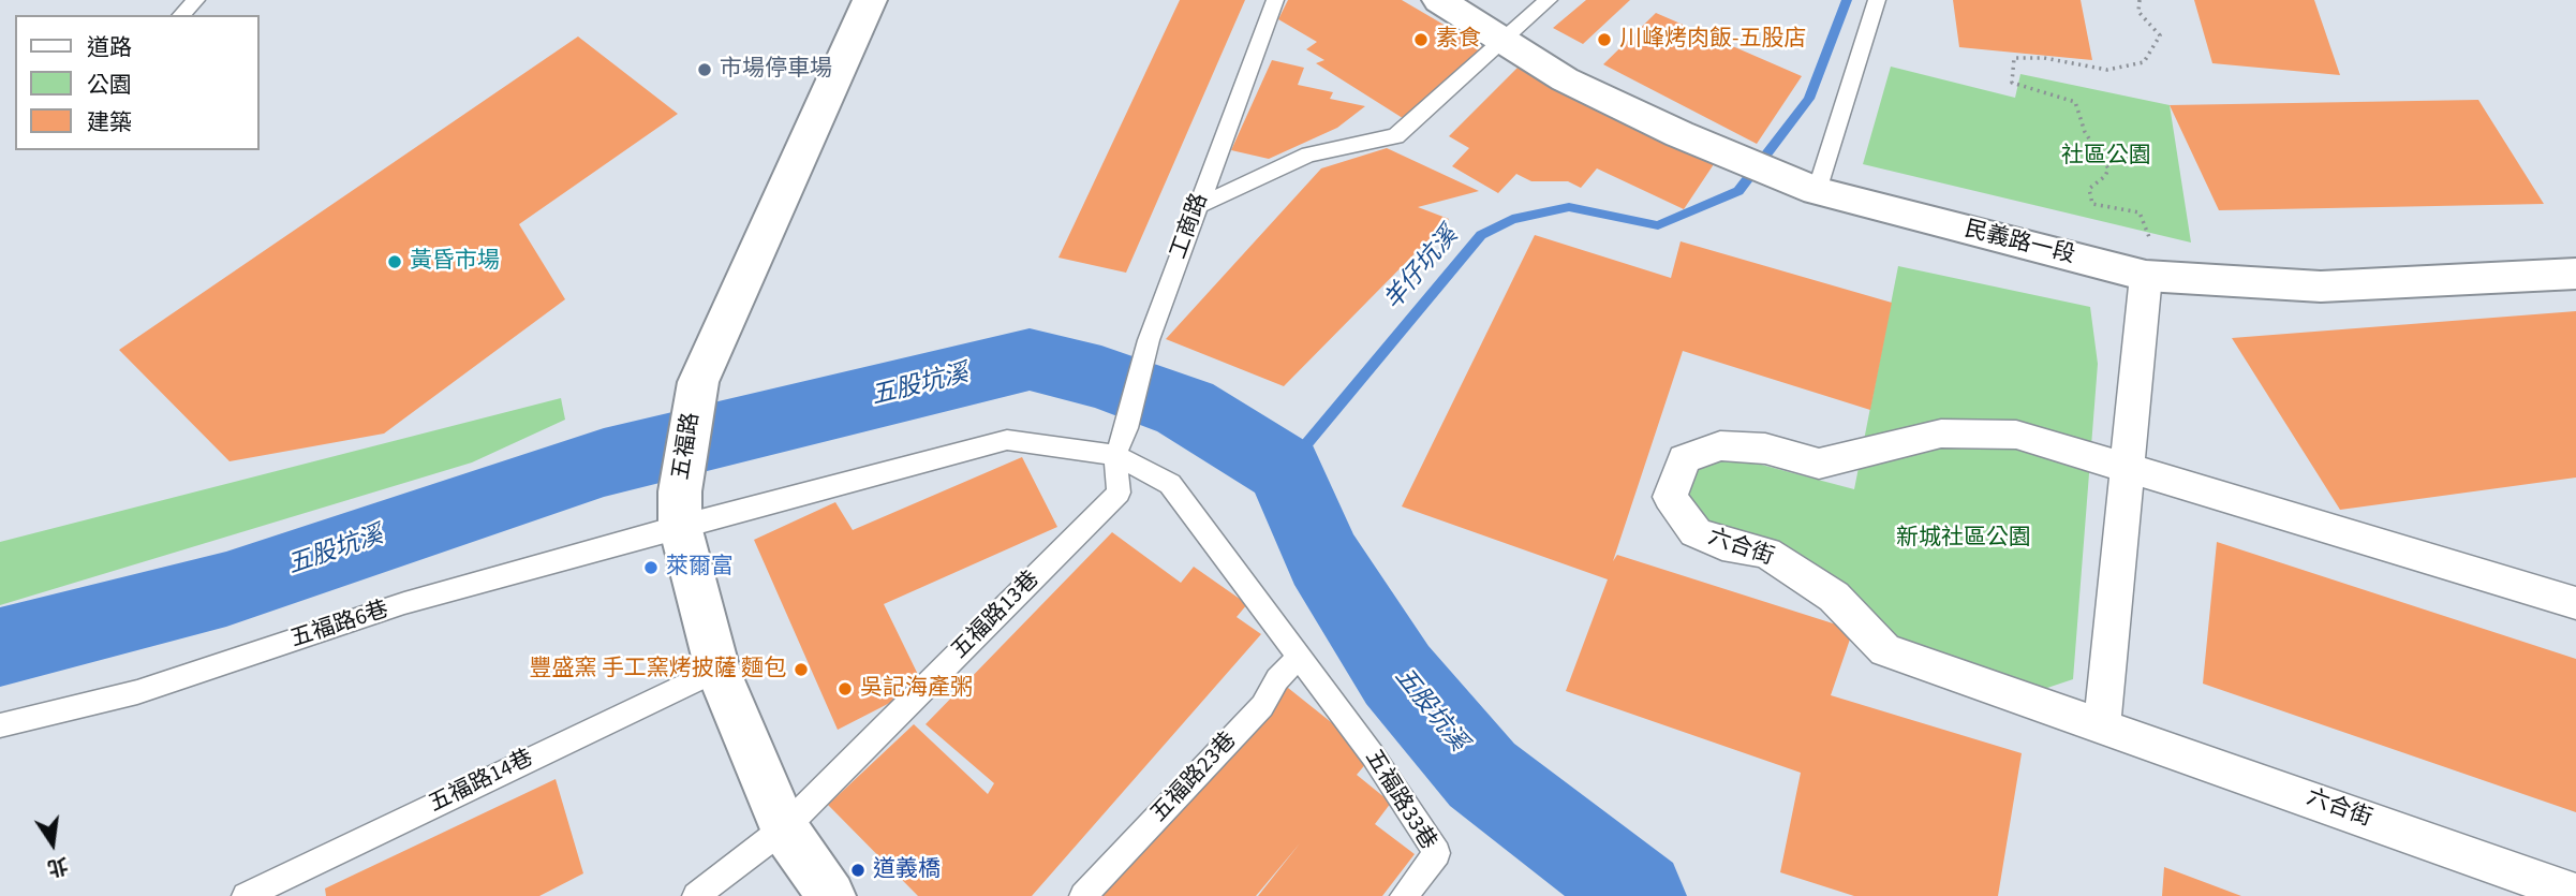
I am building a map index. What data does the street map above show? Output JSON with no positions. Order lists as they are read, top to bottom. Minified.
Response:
{"streets":{"main road":["民義路一段","五福路"],"street":["六合街"],"lane":["工商路","五福路13巷","五福路6巷","五福路23巷","五福路14巷","五福路33巷"]},"crossings":[["工商路","五福路13巷"],["工商路","五福路6巷"],["五福路","五福路13巷"],["五福路","五福路6巷"],["五福路","五福路14巷"],["五福路13巷","五福路6巷"],["五福路6巷","五福路23巷"],["五福路6巷","五福路33巷"]],"water":["羊仔坑溪","五股坑溪"],"parks":["社區公園","新城社區公園"],"places":["素食","川峰烤肉飯-五股店","市場停車場","黃昏市場","萊爾富","豐盛窯 手工窯烤披薩 麵包","吳記海產粥","道義橋"],"legend":["道路","公園","建築"],"north":"bottom"}
